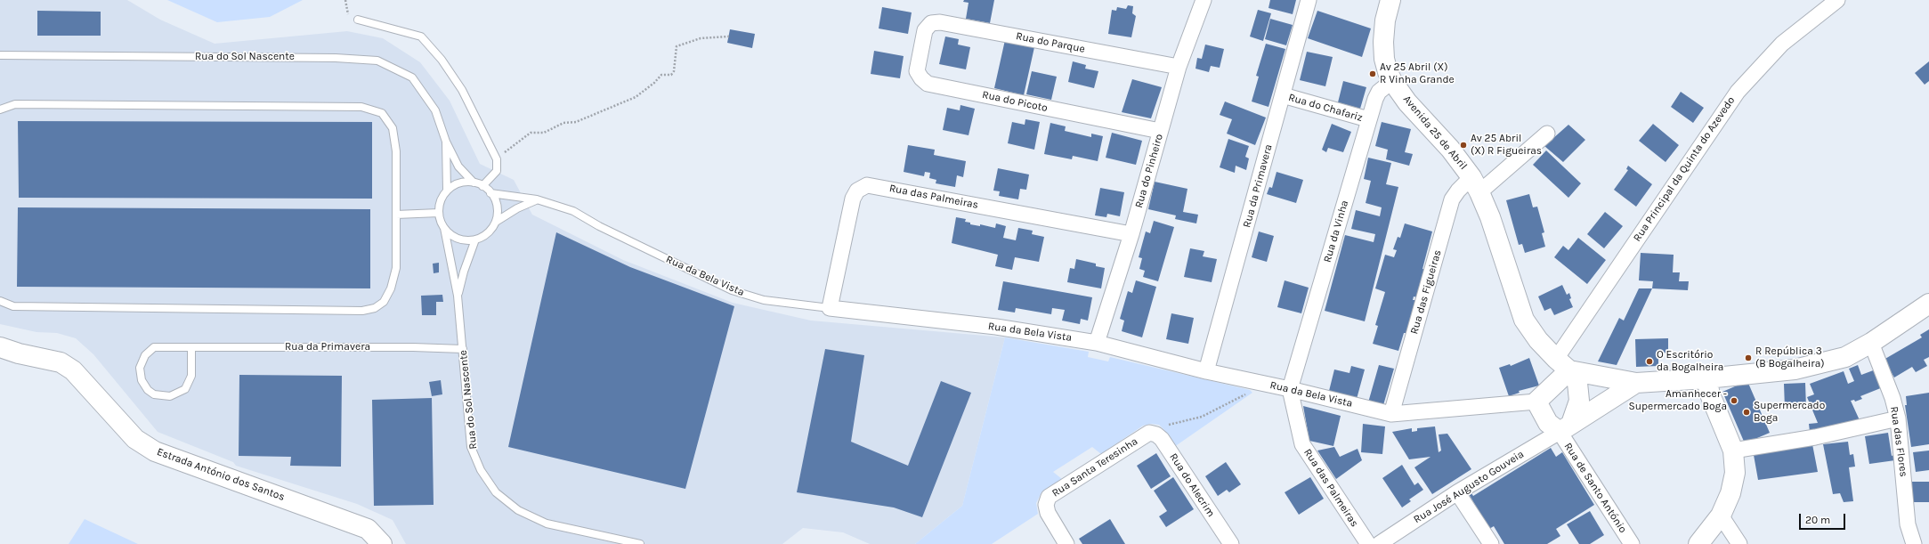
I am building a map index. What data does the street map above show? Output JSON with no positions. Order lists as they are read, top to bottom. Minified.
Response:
{"streets":{"street":["Rua do Parque","Rua do Picoto","Rua do Chafariz","Avenida 25 de Abril","Rua Principal da Quinta do Azevedo","Rua do Pinheiro","Rua da Primavera","Rua das Palmeiras","Rua da Vinha","Rua da Bela Vista","Rua das Figueiras","Rua das Flores","Rua Santa Teresinha","Estrada António dos Santos","Rua do Alecrim","Rua José Augusto Gouveia","Rua de Santo António"],"lane":["Rua do Sol Nascente"]},"crossings":[["Rua do Parque","Rua do Picoto"],["Rua do Parque","Rua do Pinheiro"],["Rua do Sol Nascente","Rua da Primavera"],["Rua do Picoto","Rua do Pinheiro"],["Rua do Chafariz","Rua da Primavera"],["Rua do Chafariz","Rua da Vinha"],["Avenida 25 de Abril","Rua Principal da Quinta do Azevedo"],["Avenida 25 de Abril","Rua da Vinha"],["Avenida 25 de Abril","Rua das Figueiras"],["Avenida 25 de Abril","Rua José Augusto Gouveia"],["Avenida 25 de Abril","Rua de Santo António"],["Rua do Pinheiro","Rua das Palmeiras"],["Rua do Pinheiro","Rua da Bela Vista"],["Rua da Primavera","Rua da Bela Vista"],["Rua das Palmeiras","Rua da Vinha"],["Rua das Palmeiras","Rua da Bela Vista"],["Rua da Vinha","Rua da Bela Vista"],["Rua da Bela Vista","Rua das Figueiras"],["Rua Santa Teresinha","Rua do Alecrim"],["Rua José Augusto Gouveia","Rua de Santo António"]],"places":["Av 25 Abril (X) R Vinha Grande","Av 25 Abril (X) R Figueiras","R República 3 (B Bogalheira)","O Escritório da Bogalheira","Amanhecer - Supermercado Boga","Supermercado Boga"],"scale_bar":"20 m"}
